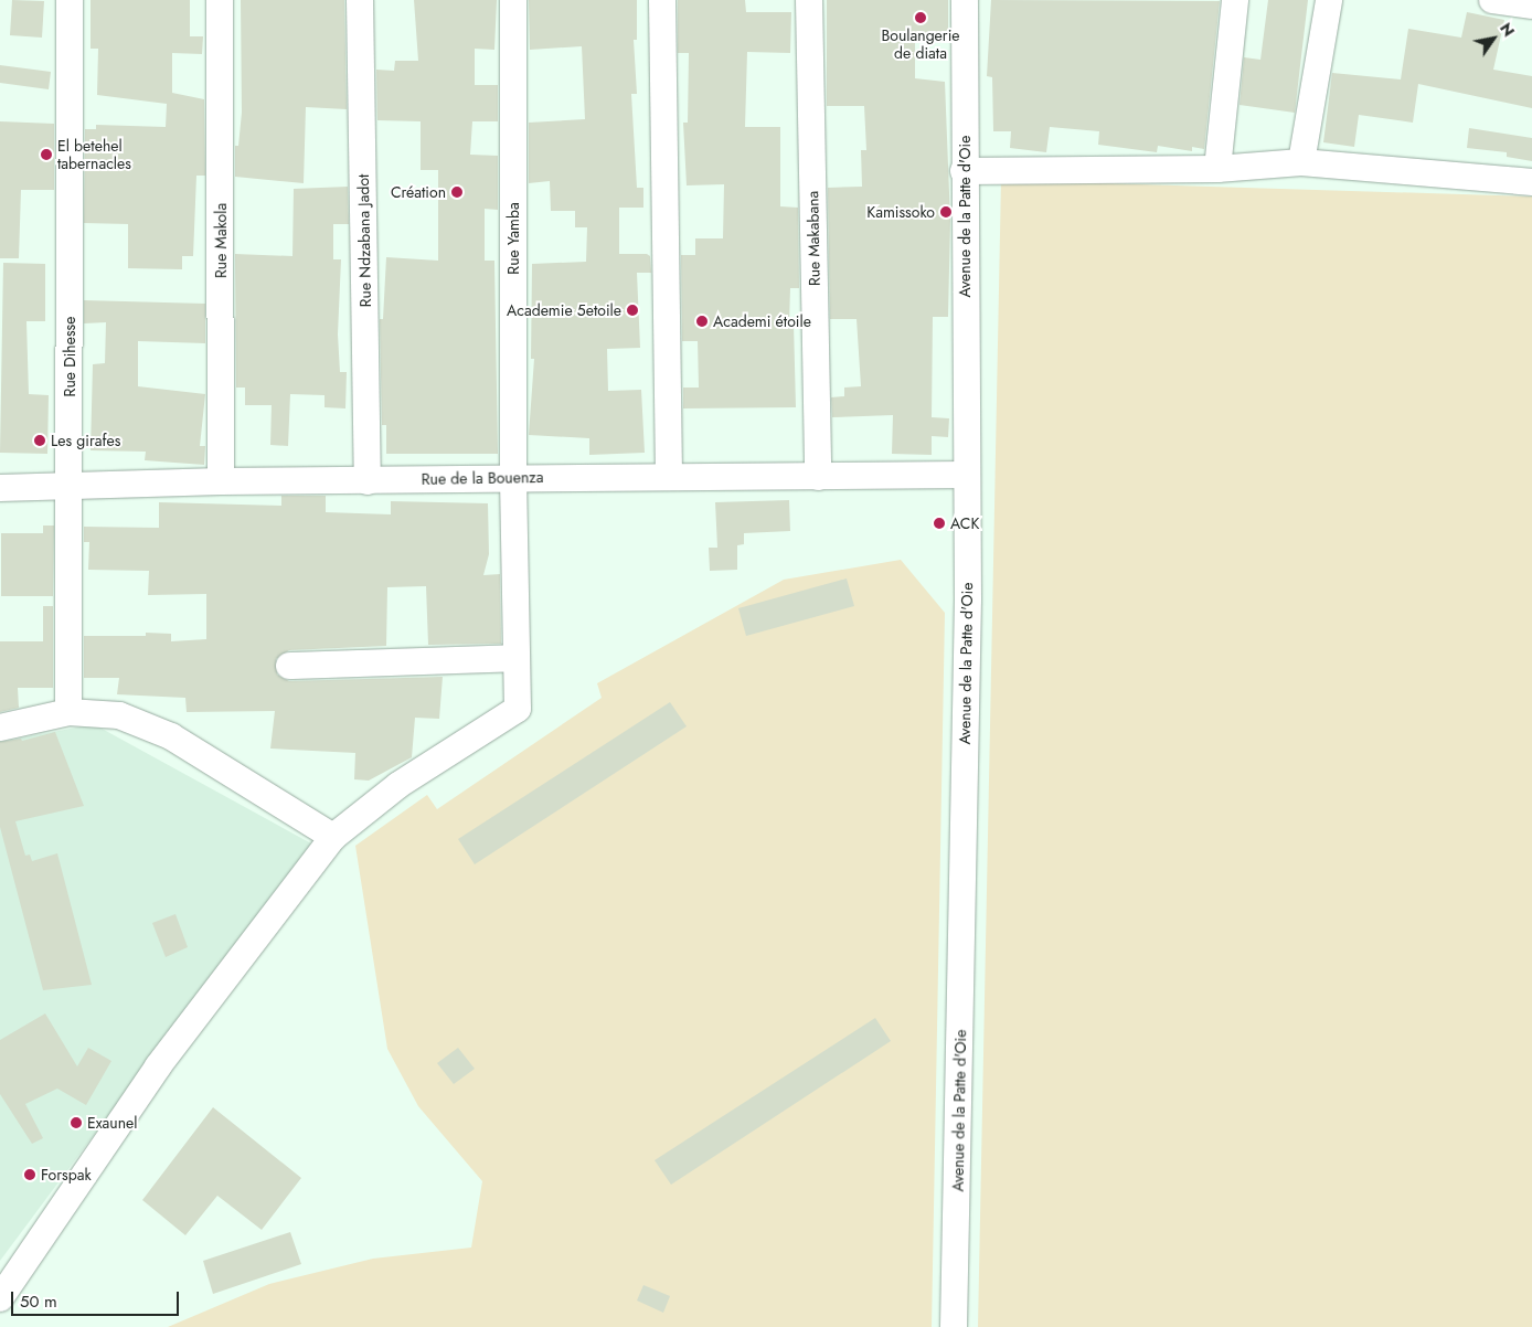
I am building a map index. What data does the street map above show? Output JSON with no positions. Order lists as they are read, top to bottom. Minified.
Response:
{"streets":{"street":["Avenue de la Patte d'Oie","Rue Yamba","Rue Makabana","Rue Makola","Rue Ndzabana Jadot","Rue Dihesse","Rue de la Bouenza"]},"crossings":[["Avenue de la Patte d'Oie","Rue de la Bouenza"],["Rue Yamba","Rue de la Bouenza"],["Rue Makabana","Rue de la Bouenza"],["Rue Makola","Rue de la Bouenza"],["Rue Ndzabana Jadot","Rue de la Bouenza"],["Rue Dihesse","Rue de la Bouenza"]],"places":["Boulangerie de diata","El betehel tabernacles","Création","Kamissoko","Academie 5etoile","Academi étoile","Les girafes","ACK","Exaunel","Forspak"],"scale_bar":"50 m","north":"top right"}
